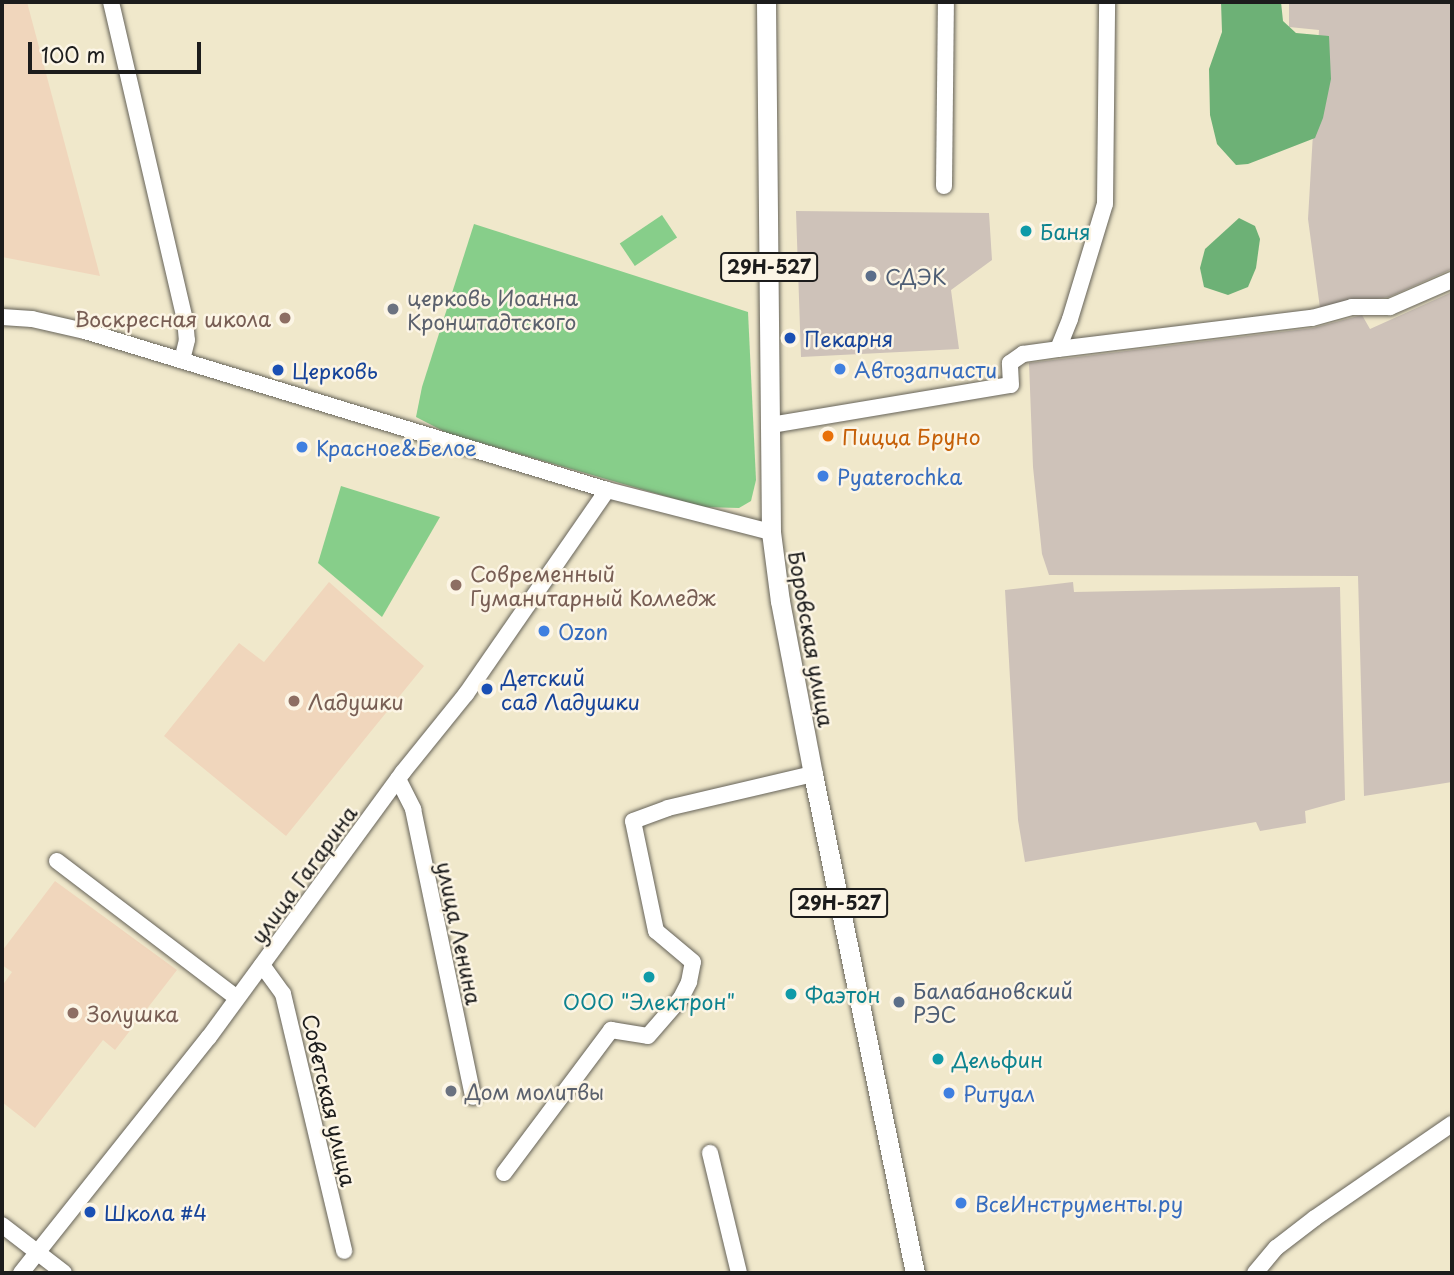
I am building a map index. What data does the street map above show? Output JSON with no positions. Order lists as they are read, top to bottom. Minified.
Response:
{"streets":{"main road":["29Н-527","Боровская улица"],"street":["улица Гагарина","улица Ленина","Советская улица"]},"crossings":[["улица Гагарина","улица Ленина"],["улица Гагарина","Советская улица"]],"places":["Баня","СДЭК","церковь Иоанна Кронштадтского","Воскресная школа","Пекарня","Автозапчасти","Церковь","Пицца Бруно","Красное&Белое","Pyaterochka","Современный Гуманитарный Колледж","Ozon","Детский сад Ладушки","Ладушки","ООО \"Электрон\"","Фаэтон","Балабановский РЭС","Золушка","Дельфин","Дом молитвы","Ритуал","ВсеИнструменты.ру","Школа #4"],"scale_bar":"100 m"}
